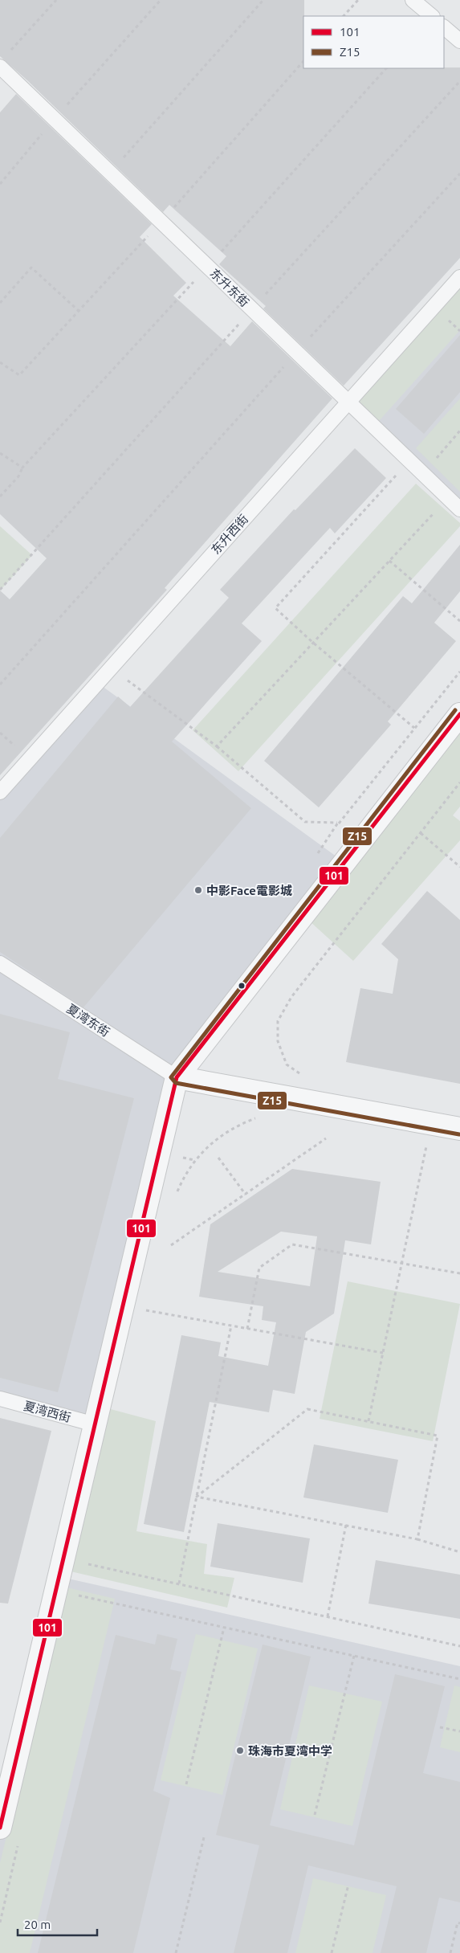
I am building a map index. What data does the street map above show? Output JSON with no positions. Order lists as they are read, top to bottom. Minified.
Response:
{"streets":{"lane":["东升东街","东升西街","夏湾东街","夏湾西街"]},"crossings":[["东升东街","东升西街"]],"places":["中影Face電影城","珠海市夏湾中学"],"lines":["transit line Z15","transit line 101"],"legend":["101","Z15"],"scale_bar":"20 m"}
